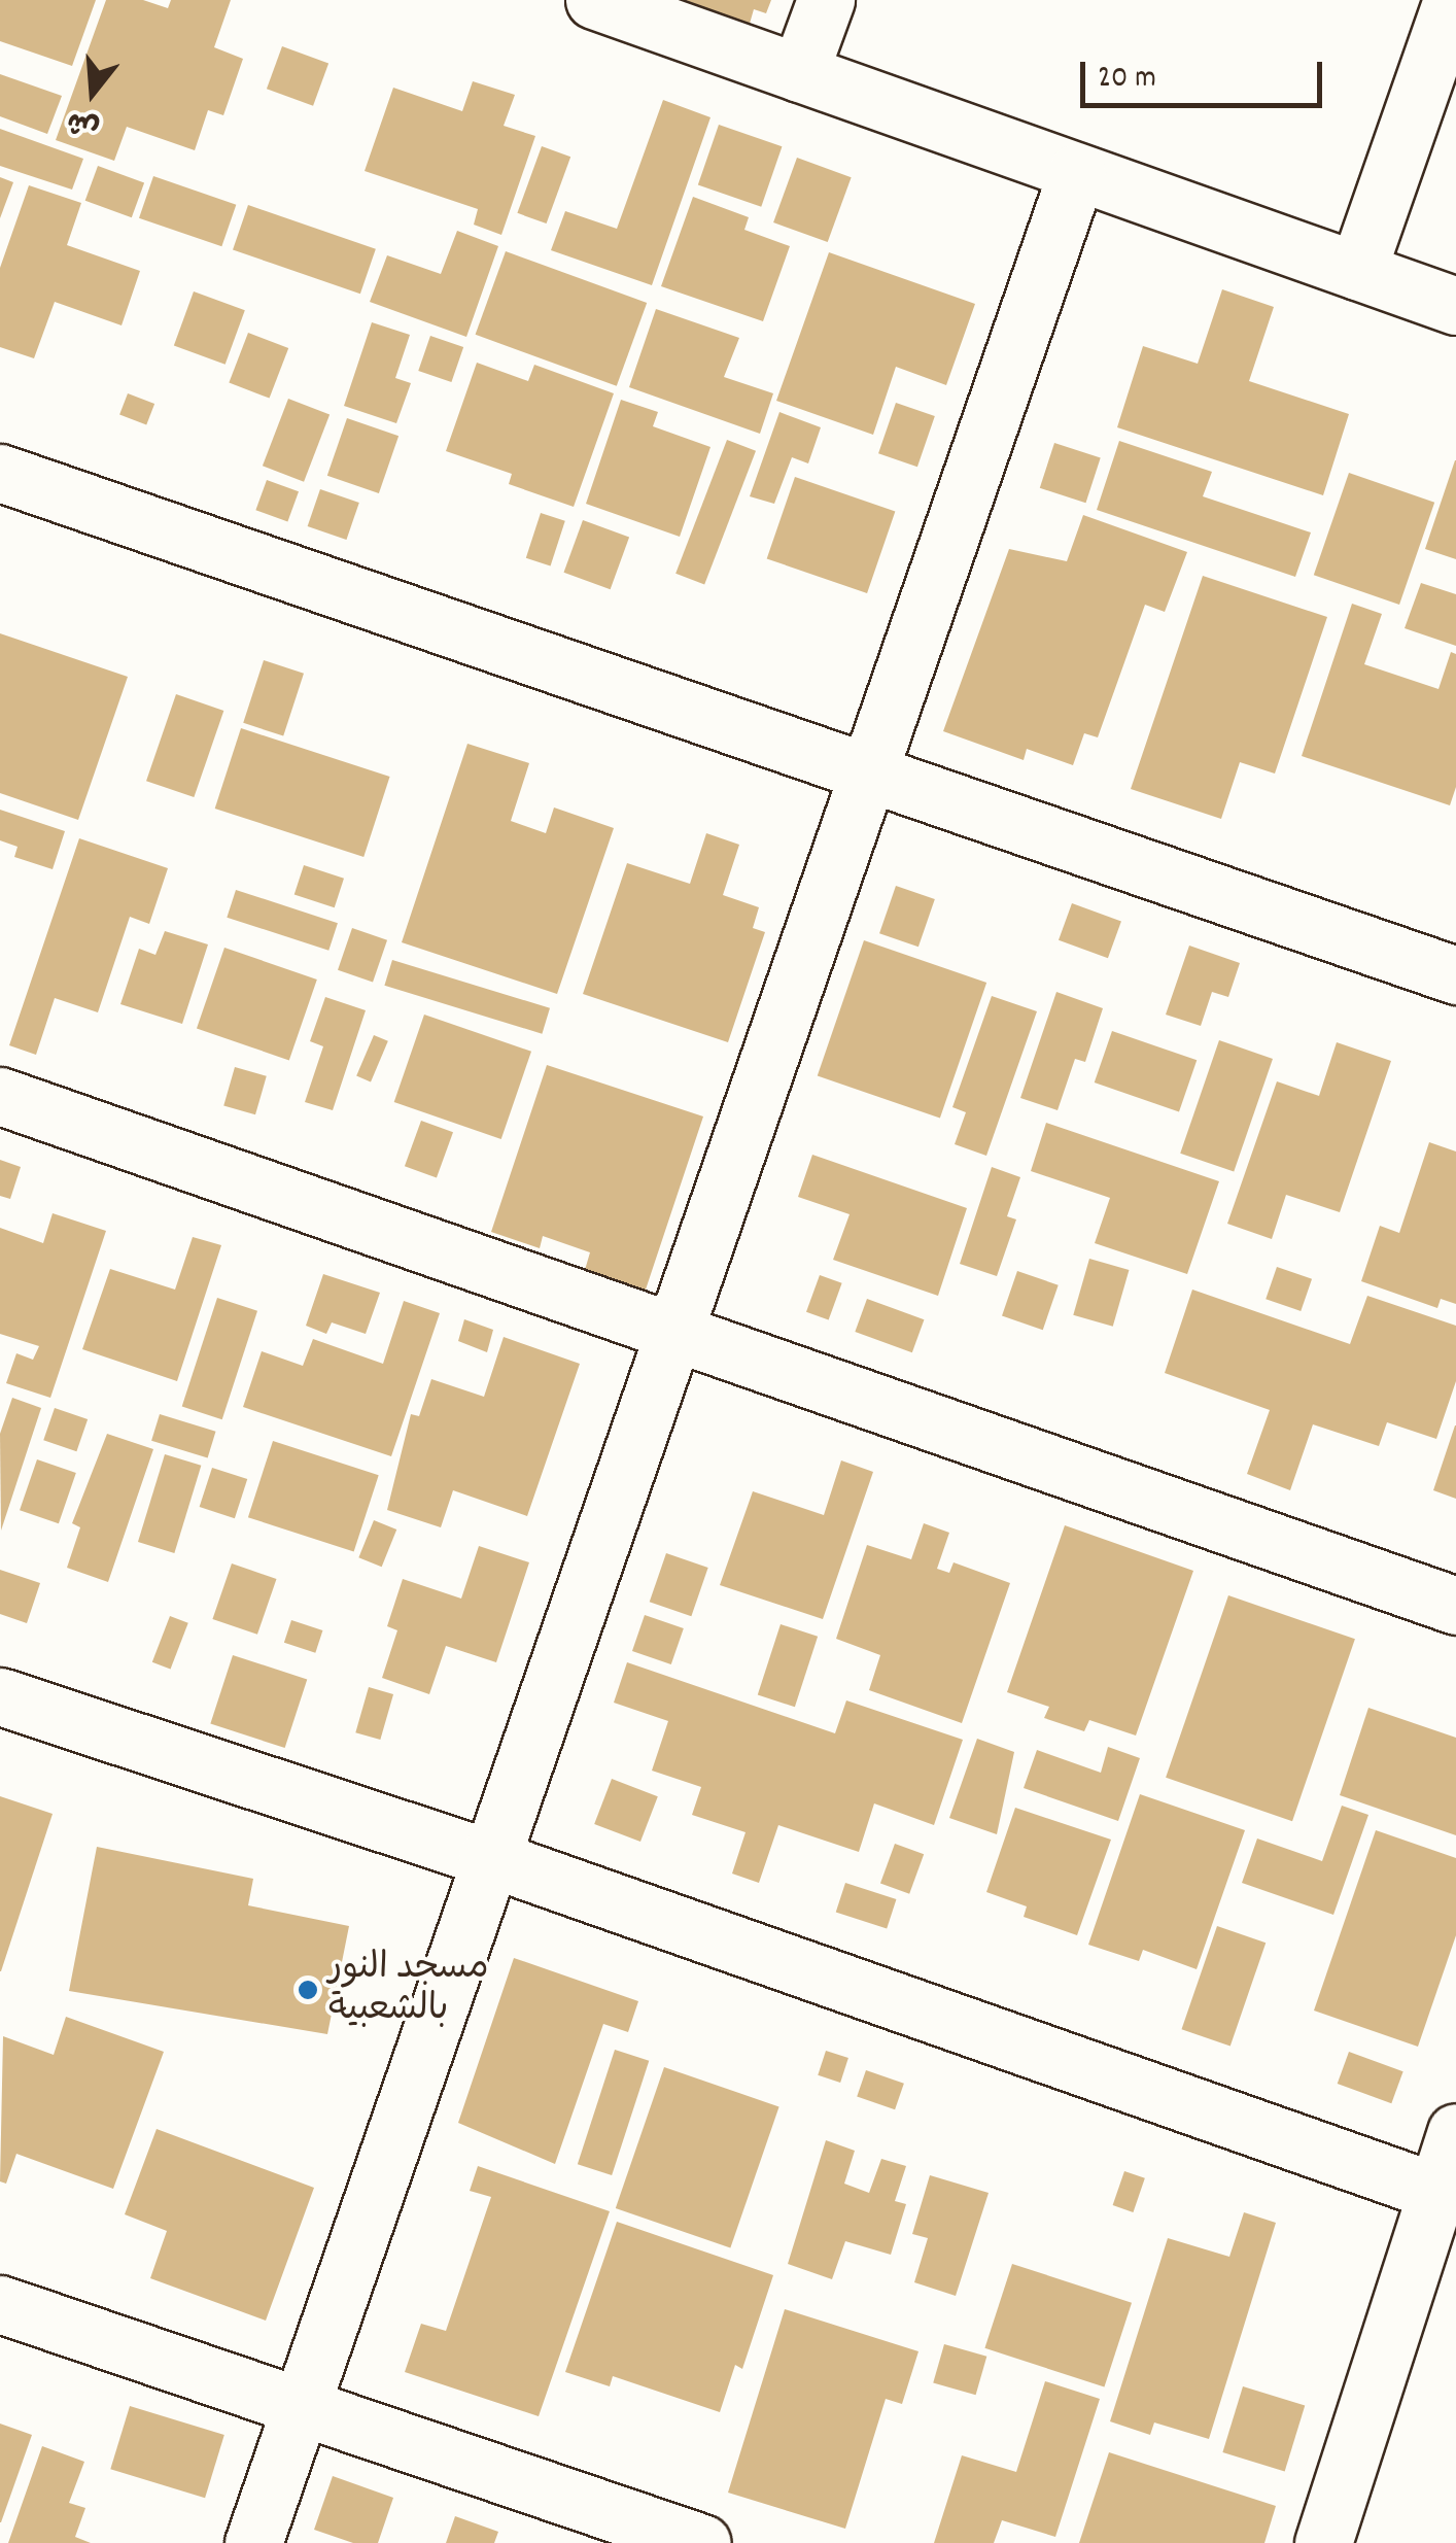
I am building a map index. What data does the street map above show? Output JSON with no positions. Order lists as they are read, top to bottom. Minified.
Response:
{"places":["مسجد النور بالشعبية"],"scale_bar":"20 m","north":"bottom"}
